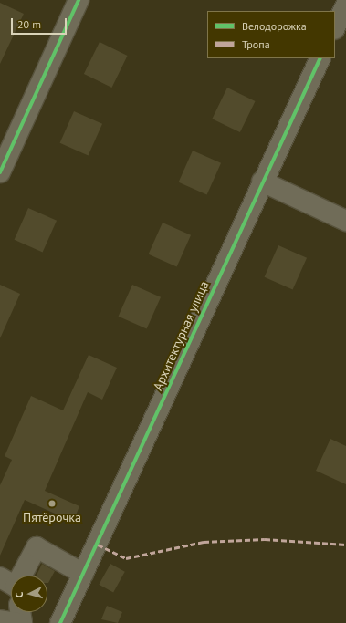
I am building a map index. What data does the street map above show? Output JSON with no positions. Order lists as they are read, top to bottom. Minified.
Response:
{"streets":{"street":["Архитектурная улица"]},"places":["Пятёрочка"],"legend":["Велодорожка","Тропа"],"scale_bar":"20 m","north":"left"}
